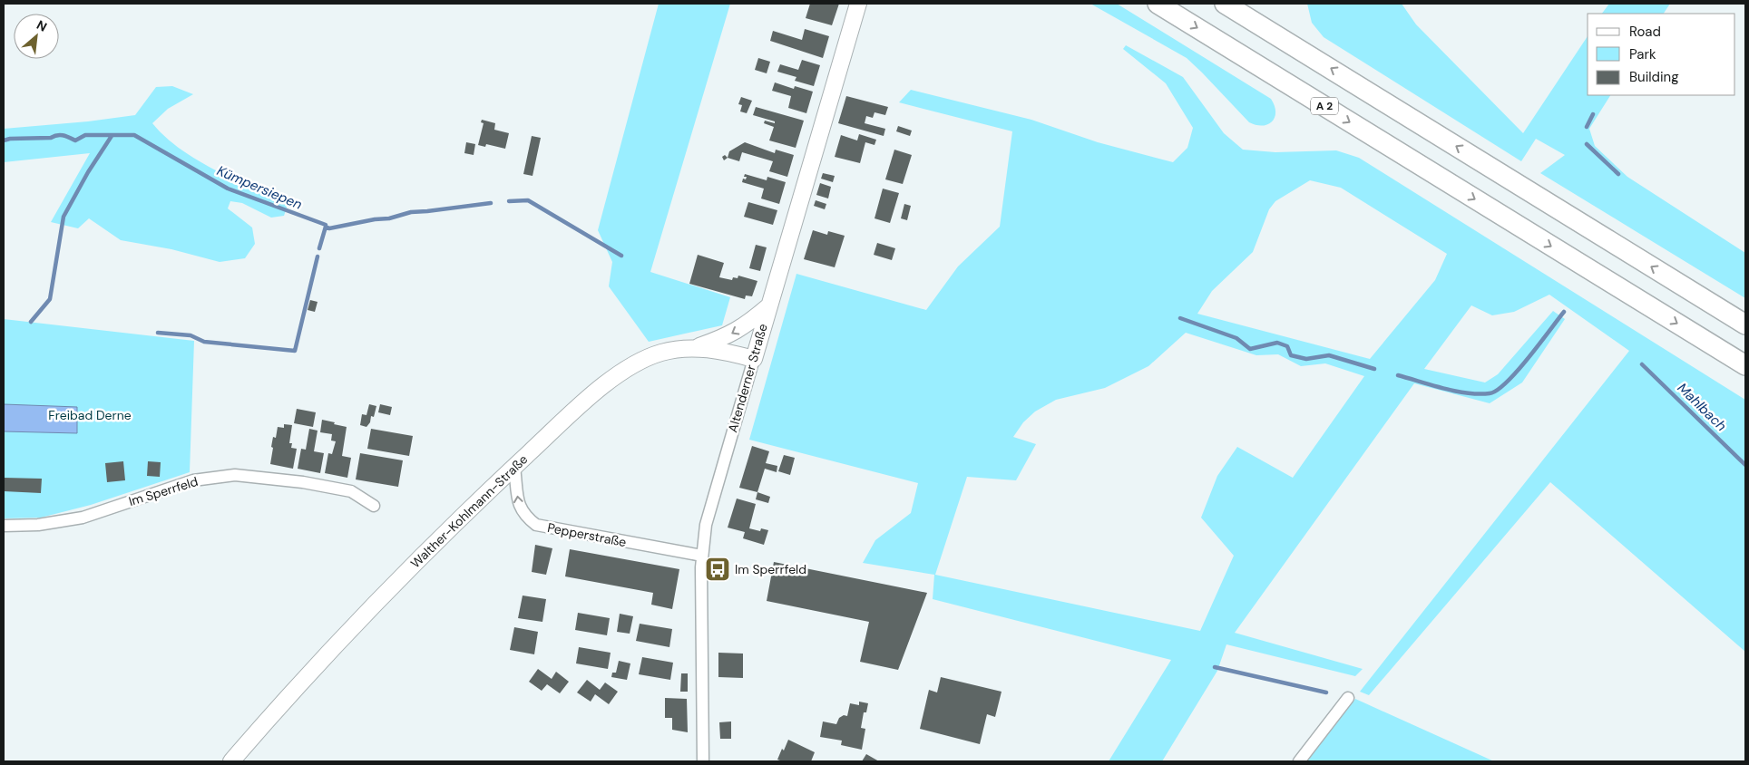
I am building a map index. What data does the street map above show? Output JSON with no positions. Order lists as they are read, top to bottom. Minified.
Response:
{"streets":{"highway":["A 2"],"main road":["Altenderner Straße","Walther-Kohlmann-Straße"],"street":["Im Sperrfeld","Pepperstraße"]},"crossings":[["Altenderner Straße","Walther-Kohlmann-Straße"],["Altenderner Straße","Pepperstraße"],["Walther-Kohlmann-Straße","Pepperstraße"]],"one_way":["Pepperstraße"],"water":["Kümpersiepen","Mahlbach"],"parks":["Freibad Derne"],"places":{"bus stop":["Im Sperrfeld"]},"legend":["Road","Park","Building"],"north":"top right"}
